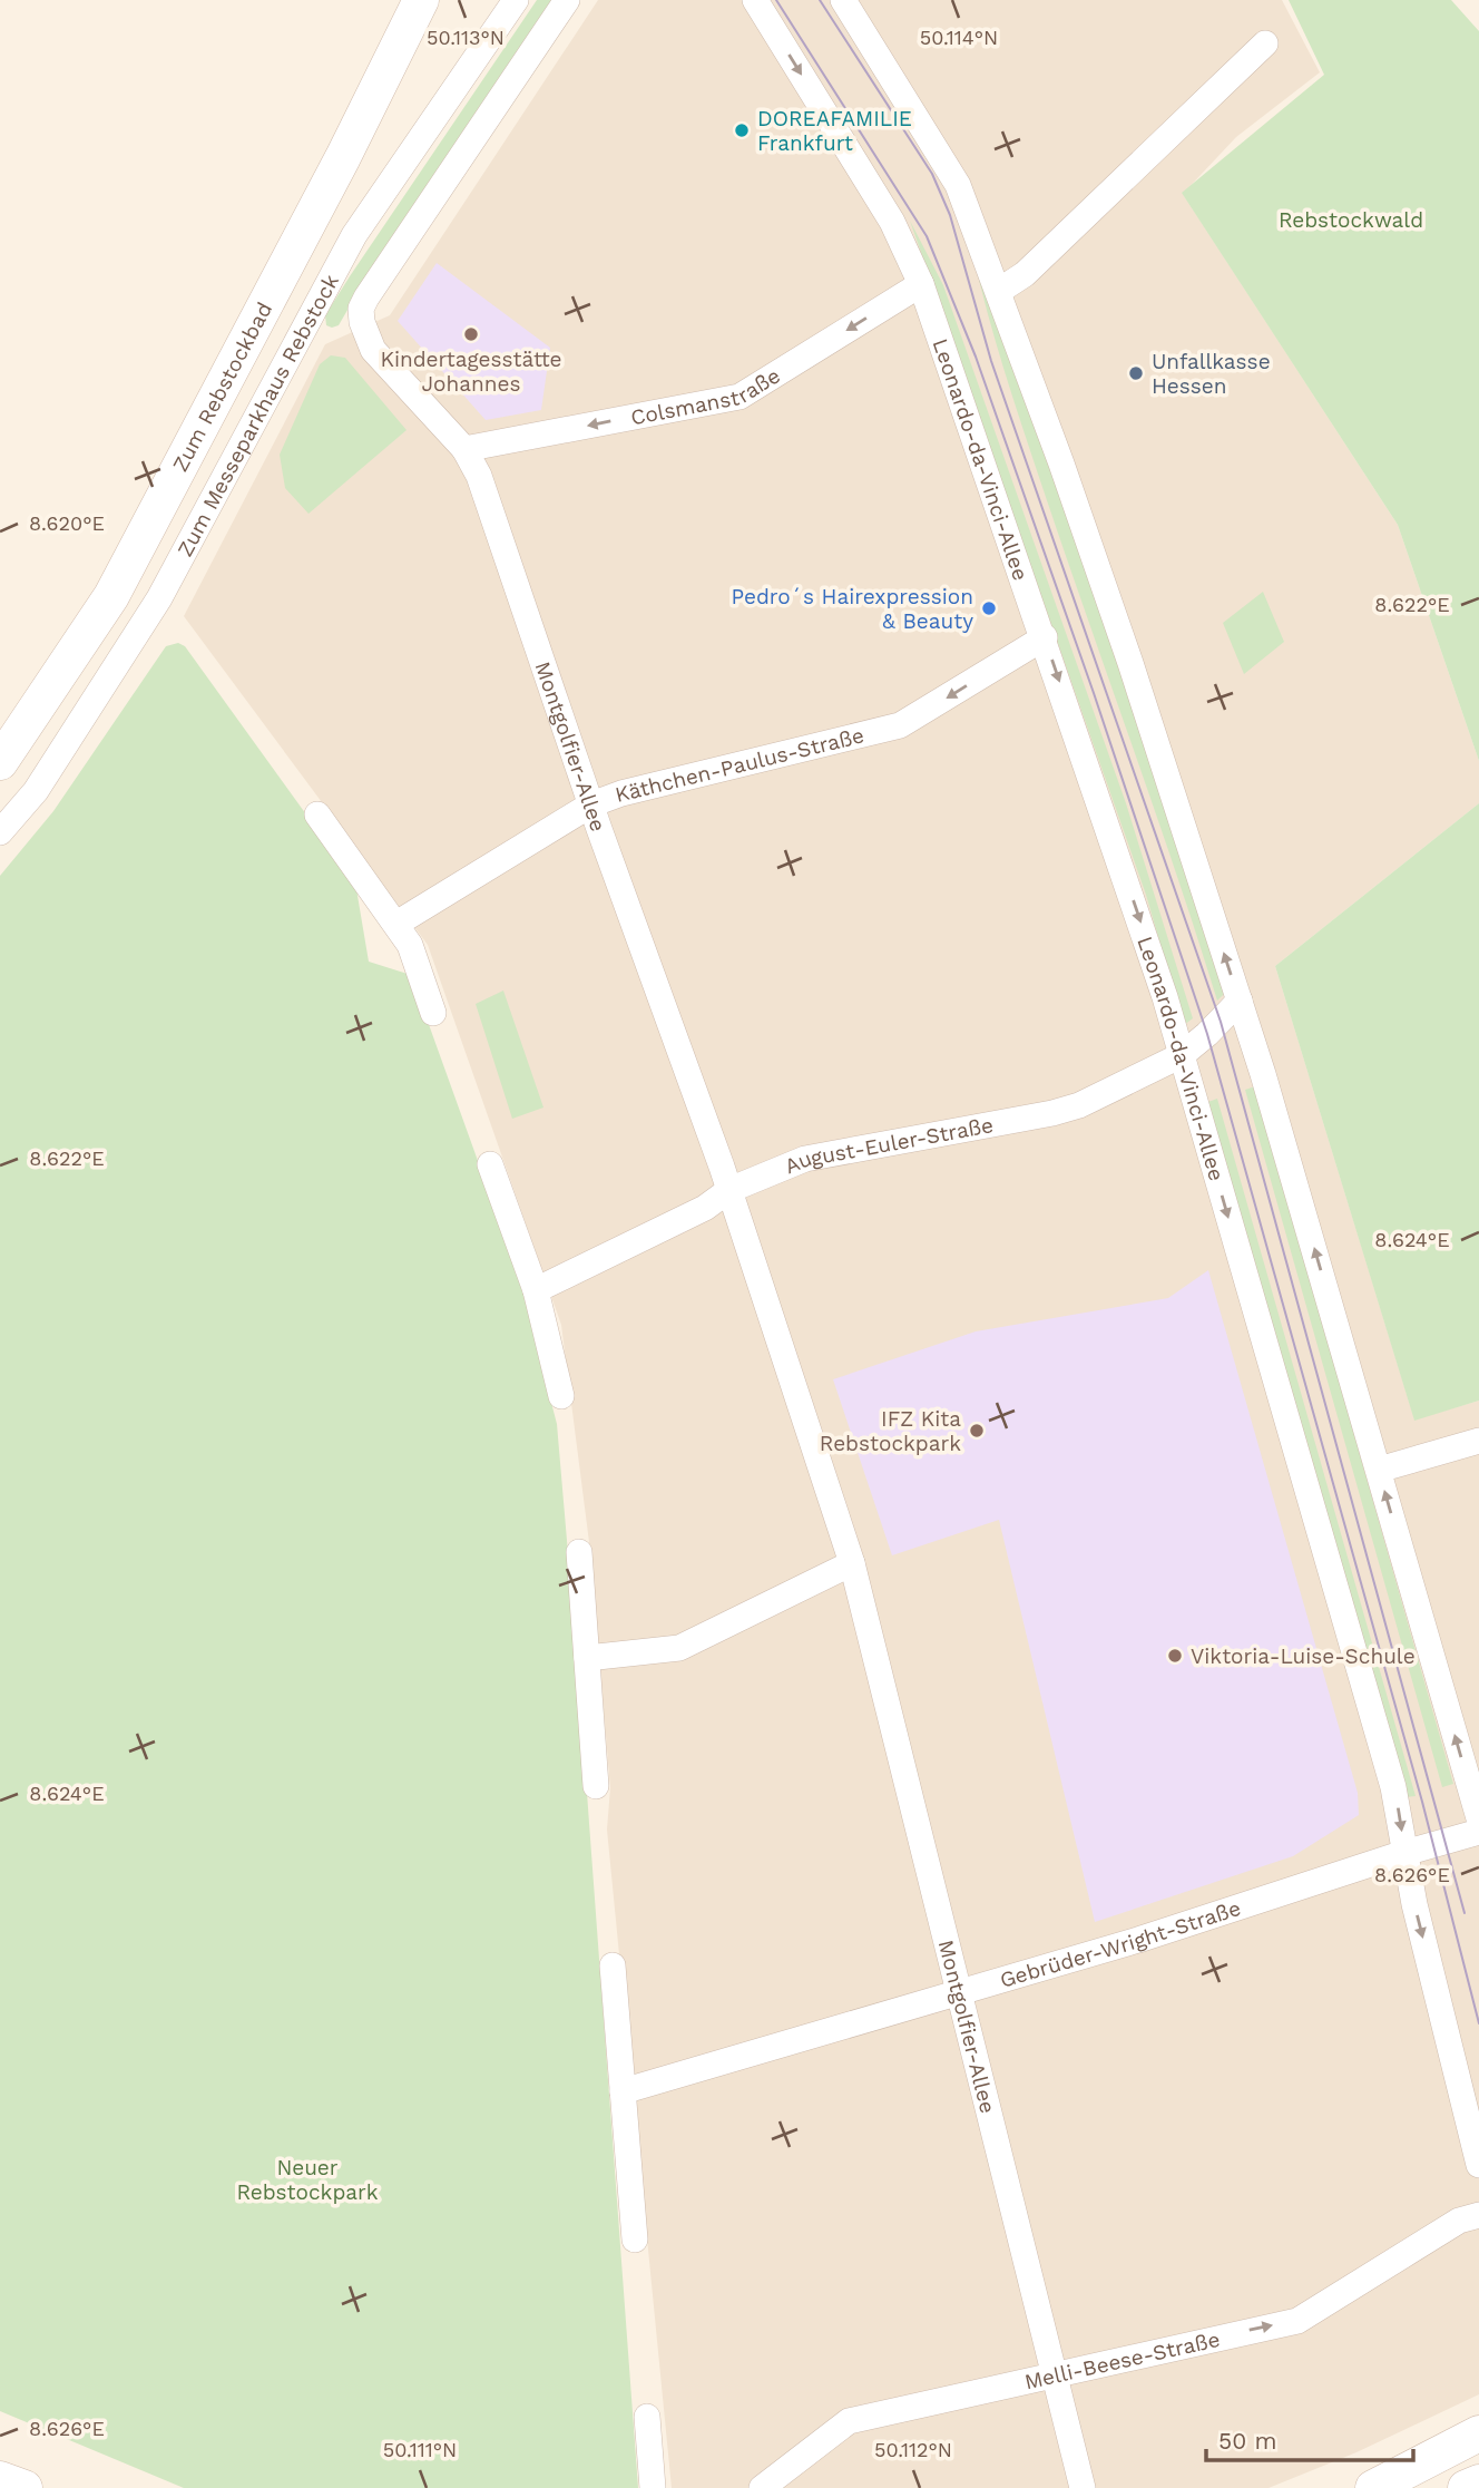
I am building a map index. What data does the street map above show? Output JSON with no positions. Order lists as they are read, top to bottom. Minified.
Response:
{"streets":{"main road":["Zum Rebstockbad"],"street":["Colsmanstraße","Zum Messeparkhaus Rebstock","Leonardo-da-Vinci-Allee","Montgolfier-Allee","Käthchen-Paulus-Straße","August-Euler-Straße","Gebrüder-Wright-Straße","Melli-Beese-Straße"]},"crossings":[["Colsmanstraße","Leonardo-da-Vinci-Allee"],["Colsmanstraße","Montgolfier-Allee"],["Leonardo-da-Vinci-Allee","Käthchen-Paulus-Straße"],["Leonardo-da-Vinci-Allee","August-Euler-Straße"],["Leonardo-da-Vinci-Allee","Gebrüder-Wright-Straße"],["Montgolfier-Allee","Käthchen-Paulus-Straße"],["Montgolfier-Allee","August-Euler-Straße"],["Montgolfier-Allee","Gebrüder-Wright-Straße"],["Montgolfier-Allee","Melli-Beese-Straße"]],"one_way":["Colsmanstraße","Käthchen-Paulus-Straße","Melli-Beese-Straße"],"parks":["Rebstockwald","Neuer Rebstockpark"],"places":["DOREAFAMILIE Frankfurt","Kindertagesstätte Johannes","Unfallkasse Hessen","Pedro´s Hairexpression & Beauty","IFZ Kita Rebstockpark","Viktoria-Luise-Schule"],"scale_bar":"50 m","coordinates":["50.113°N","50.114°N","8.620°E","8.622°E","8.624°E","8.626°E","50.111°N","50.112°N"]}
